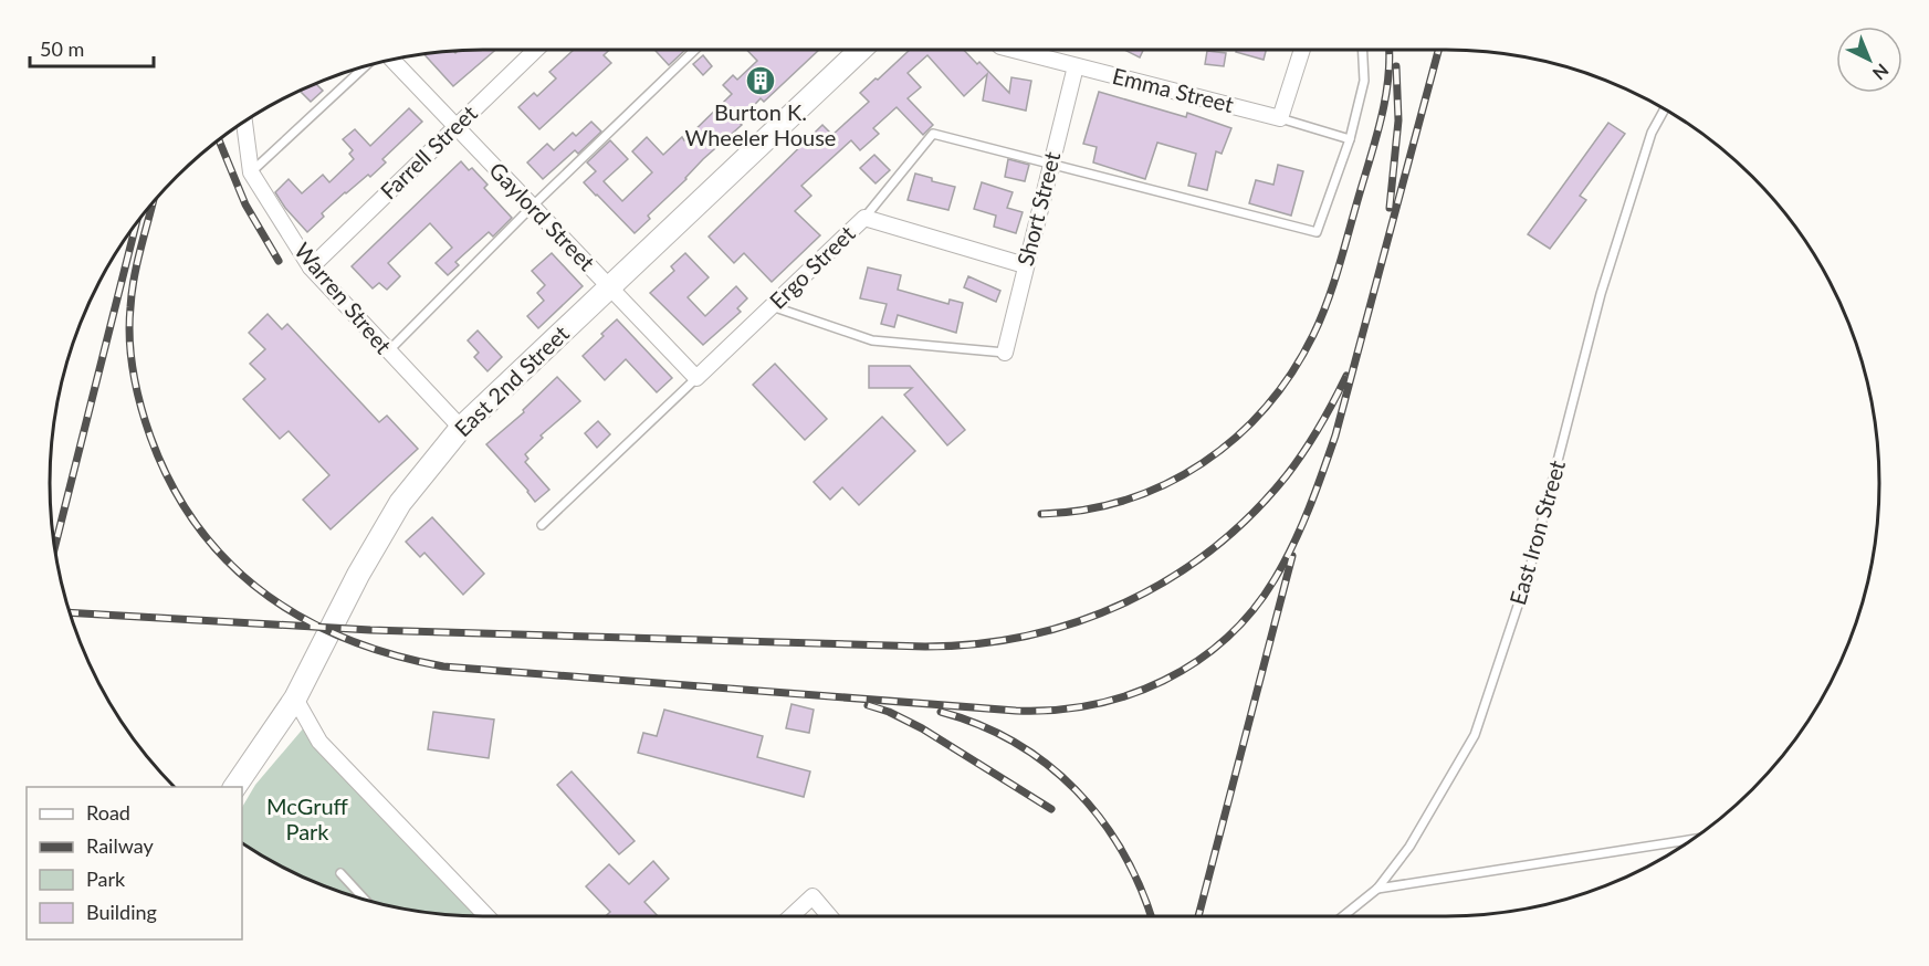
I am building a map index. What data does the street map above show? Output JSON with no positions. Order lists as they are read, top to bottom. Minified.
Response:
{"streets":{"street":["Emma Street","Farrell Street","Short Street","Gaylord Street","Ergo Street","Warren Street","East 2nd Street"],"lane":["East Iron Street"]},"crossings":[["Emma Street","Short Street"],["Farrell Street","Gaylord Street"],["Farrell Street","Warren Street"],["Short Street","Ergo Street"],["Gaylord Street","Ergo Street"],["Gaylord Street","East 2nd Street"],["Warren Street","East 2nd Street"]],"parks":["McGruff Park"],"places":{"building":["Burton K. Wheeler House"]},"legend":["Road","Railway","Park","Building"],"scale_bar":"50 m","north":"bottom right"}
